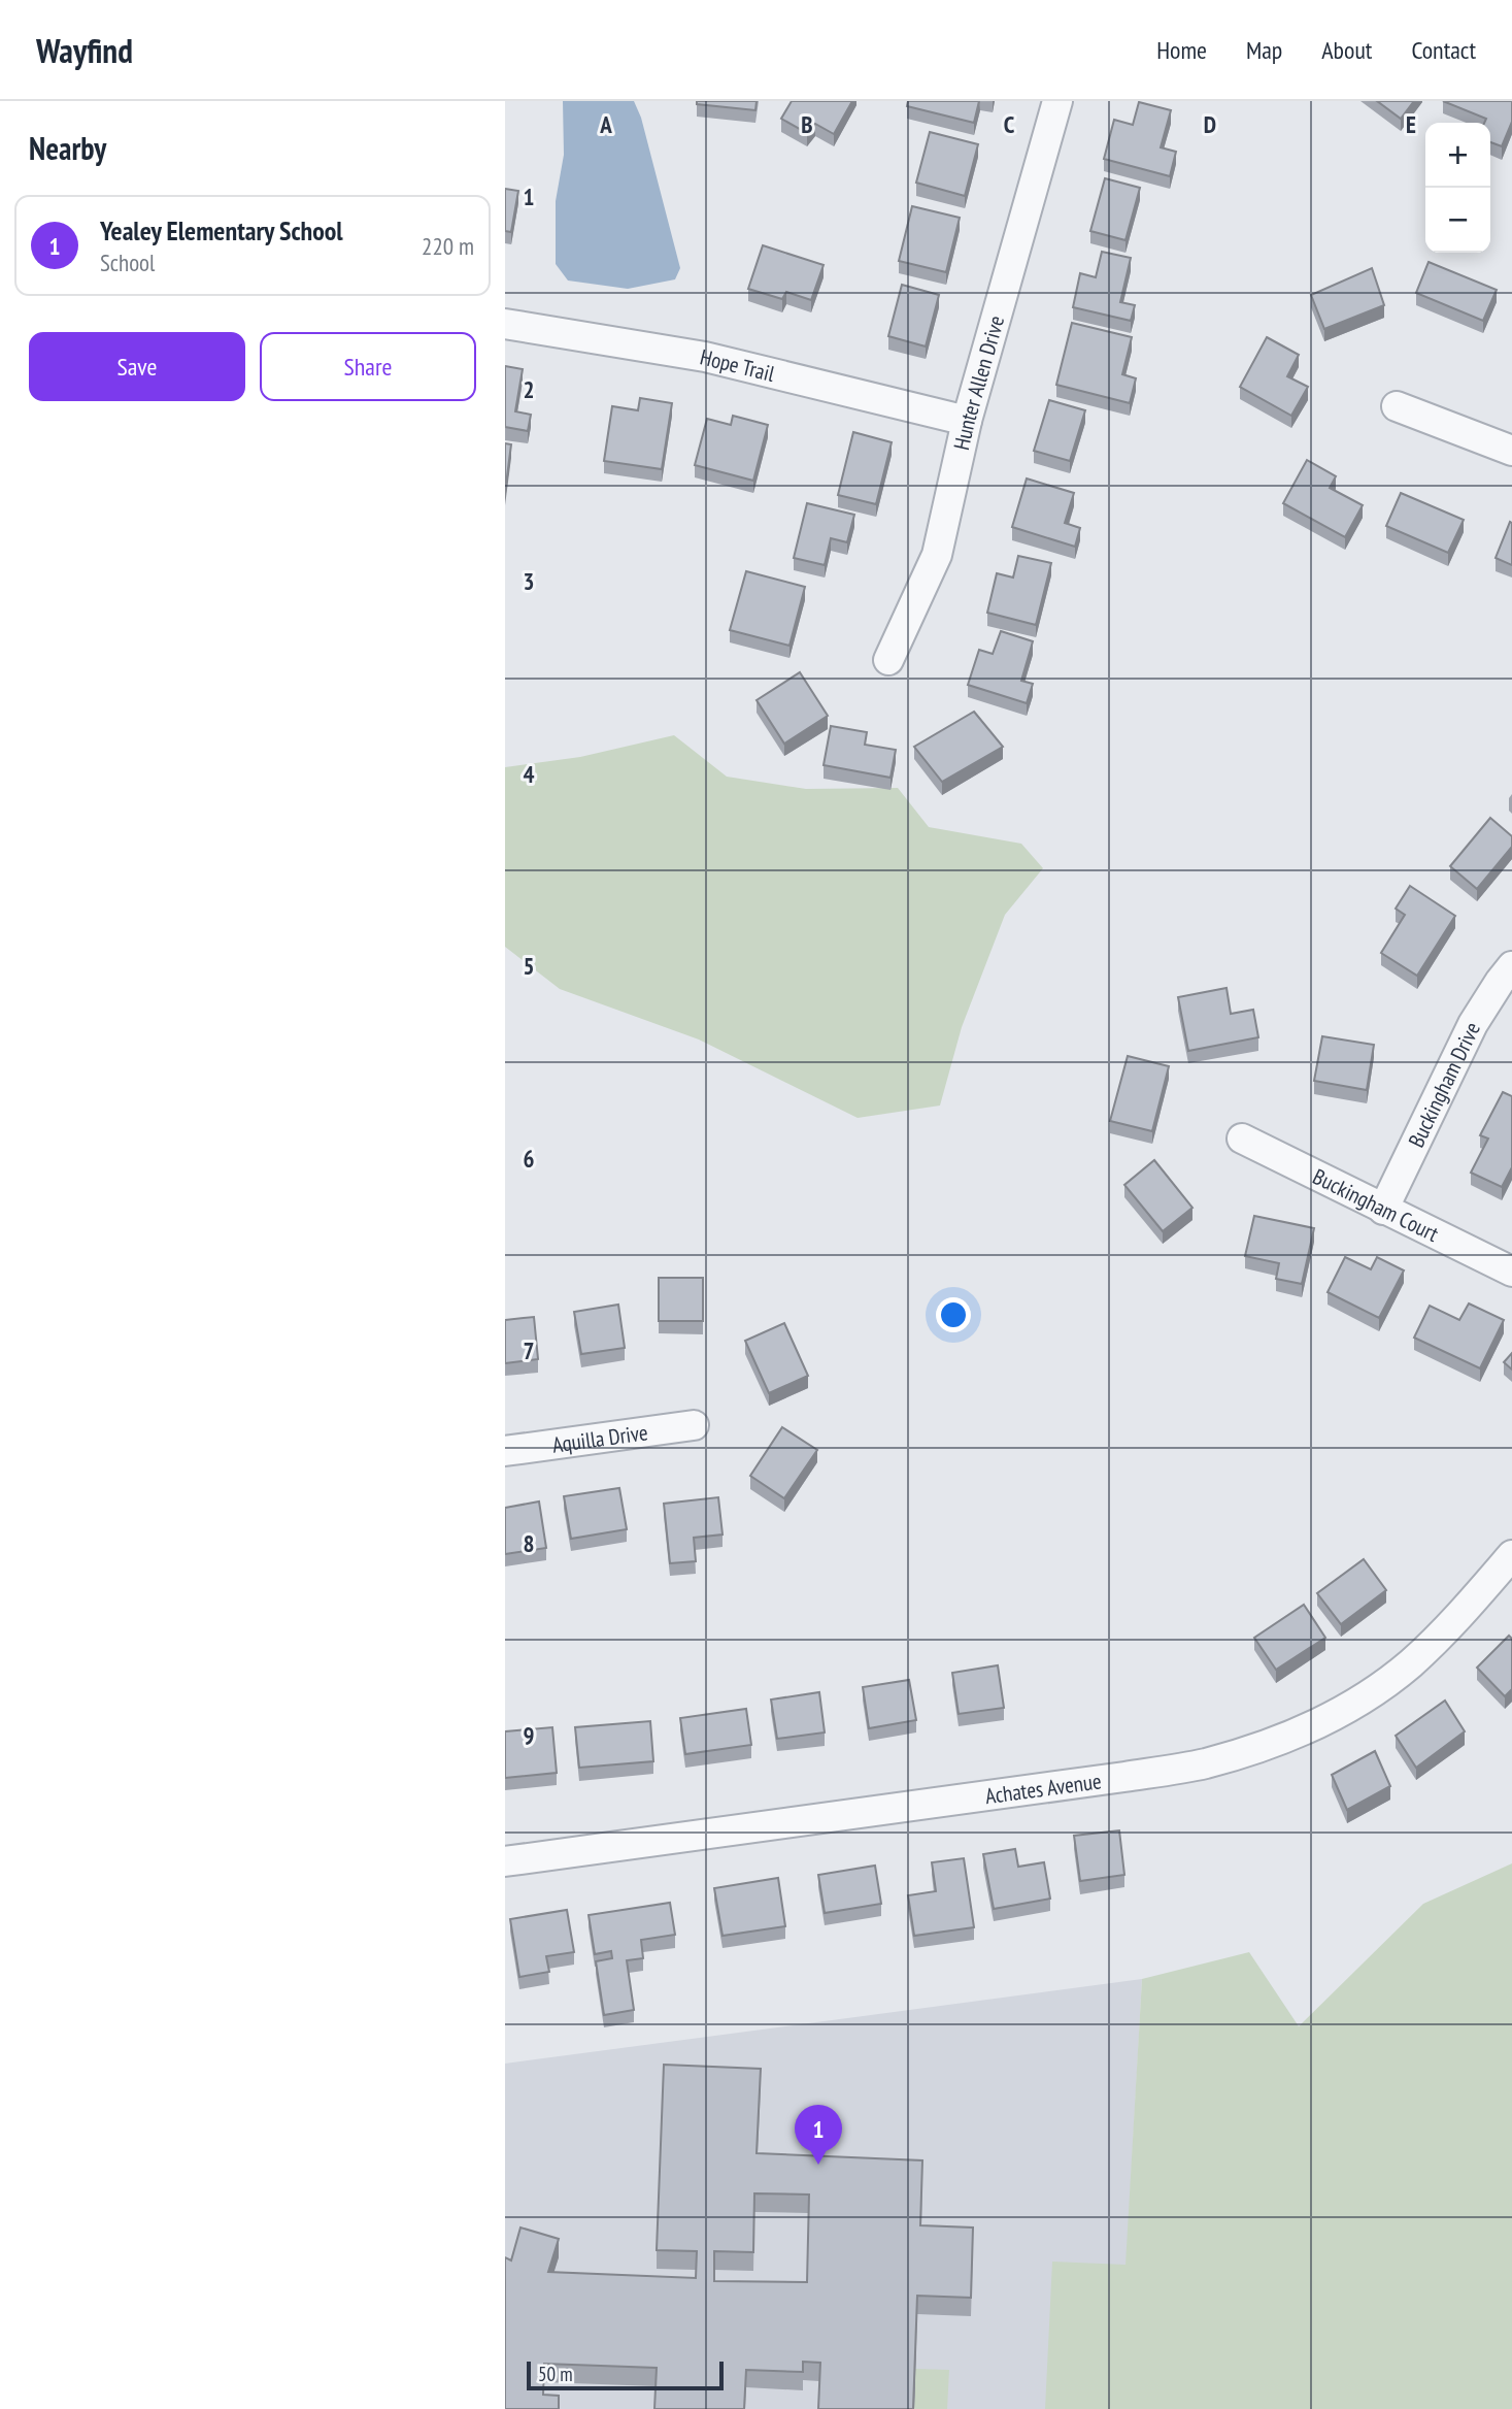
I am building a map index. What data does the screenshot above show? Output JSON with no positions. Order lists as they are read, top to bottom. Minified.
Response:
{"streets":{"street":["Hope Trail","Hunter Allen Drive","Buckingham Drive","Buckingham Court","Aquilla Drive","Achates Avenue"]},"crossings":[["Hope Trail","Hunter Allen Drive"],["Buckingham Drive","Buckingham Court"]],"scale_bar":"50 m","page":{"header":"Wayfind","nav":["Home","Map","About","Contact"],"heading":"Nearby","map_buttons":["+","−"],"list":[{"mark":"1","name":"Yealey Elementary School","note":"School","value":"220 m"}],"buttons":["Save","Share"],"pins":"1","scale":"50 m"},"grid":{"columns":["A","B","C","D","E"],"rows":["1","2","3","4","5","6","7","8","9"]}}
